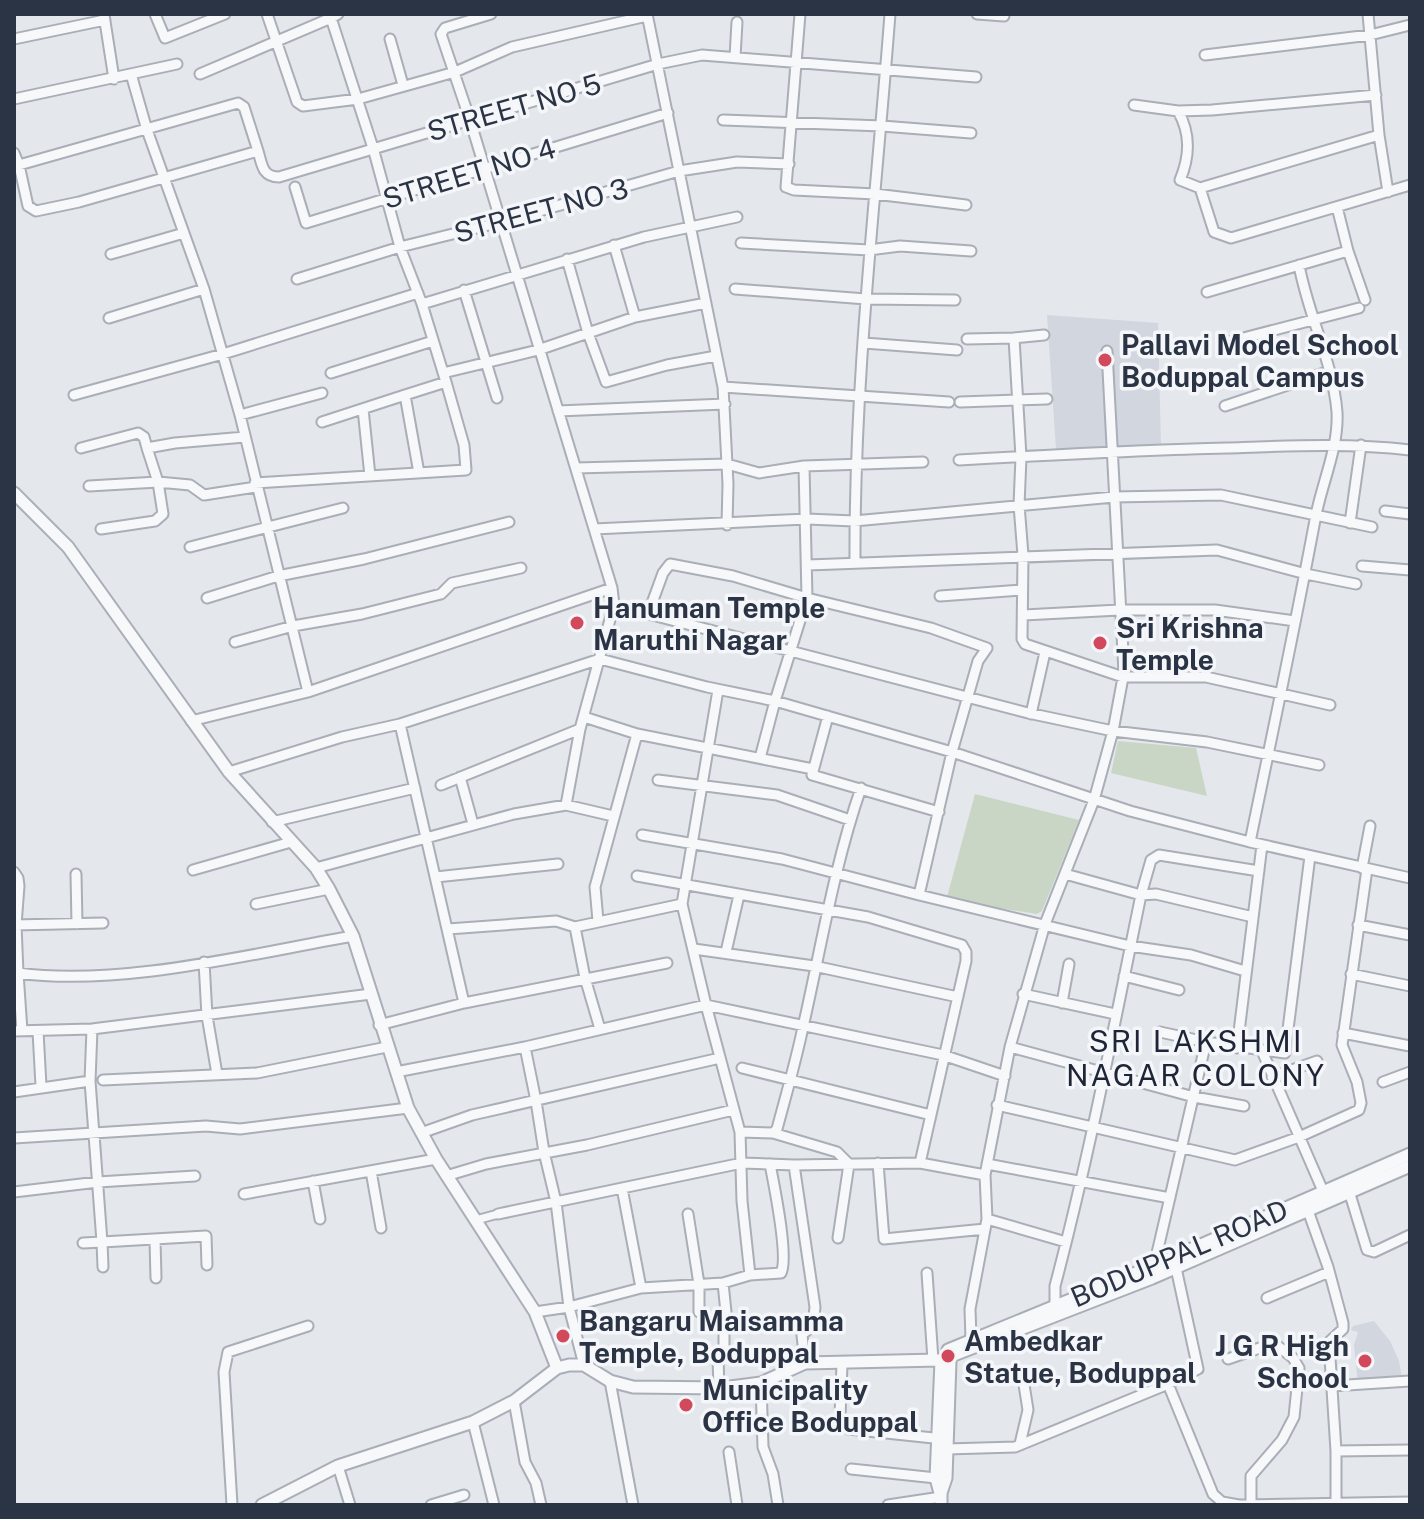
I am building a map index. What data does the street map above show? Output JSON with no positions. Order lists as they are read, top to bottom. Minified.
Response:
{"streets":{"street":["STREET NO 5","STREET NO 4","STREET NO 3","BODUPPAL ROAD"]},"districts":["SRI LAKSHMI NAGAR COLONY"],"places":["Pallavi Model School Boduppal Campus","Hanuman Temple Maruthi Nagar","Sri Krishna Temple","Bangaru Maisamma Temple, Boduppal","Ambedkar Statue, Boduppal","J G R High School","Municipality Office Boduppal"]}
